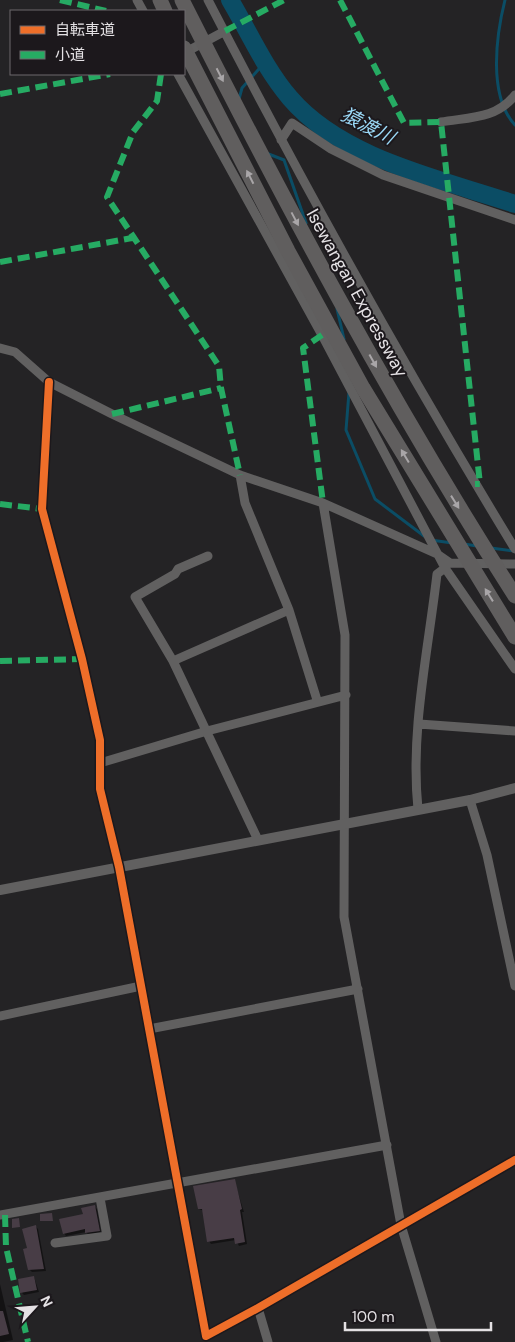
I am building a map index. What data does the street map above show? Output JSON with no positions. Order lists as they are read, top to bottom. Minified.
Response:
{"streets":{"highway":["Isewangan Expressway"]},"water":["猿渡川"],"legend":["自転車道","小道"],"scale_bar":"100 m","north":"top right"}
